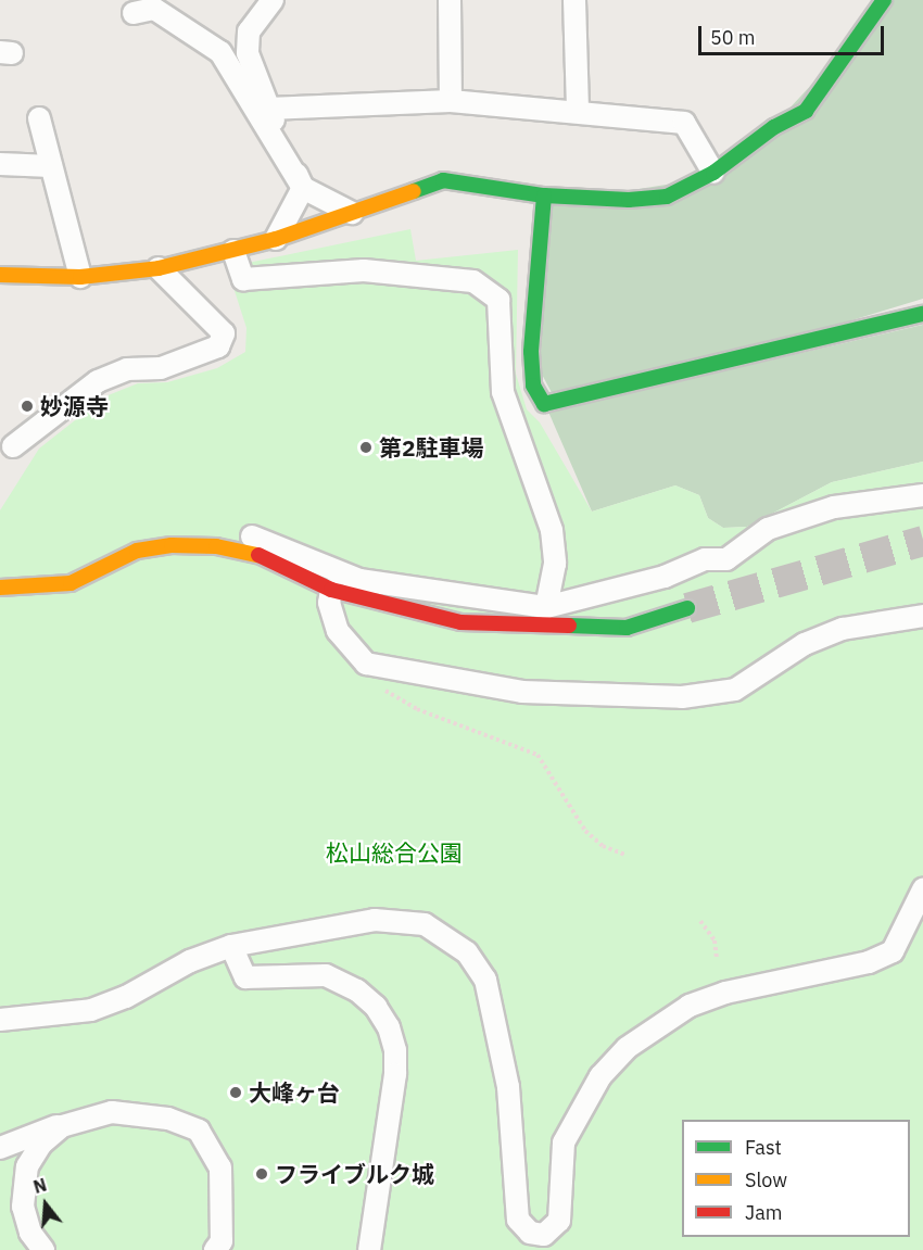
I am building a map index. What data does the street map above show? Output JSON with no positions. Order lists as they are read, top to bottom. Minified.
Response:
{"parks":["松山総合公園"],"places":["妙源寺","第2駐車場","大峰ヶ台","フライブルク城"],"legend":["Fast","Slow","Jam"],"scale_bar":"50 m","north":"top"}
